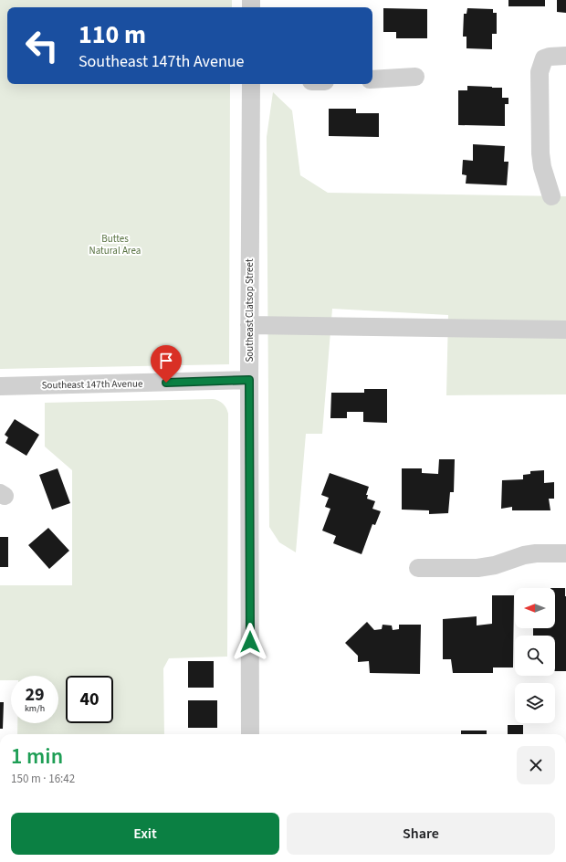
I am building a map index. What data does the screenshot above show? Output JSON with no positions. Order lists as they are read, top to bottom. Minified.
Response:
{"streets":{"street":["Southeast Clatsop Street","Southeast 147th Avenue"]},"crossings":[["Southeast Clatsop Street","Southeast 147th Avenue"]],"parks":["Buttes Natural Area"],"north":"left","page":{"turn":["110 m","Southeast 147th Avenue"],"speed":"29 km/h","limit":"40","heading":["1 min","150 m · 16:42"],"buttons":["Exit","Share"]}}
